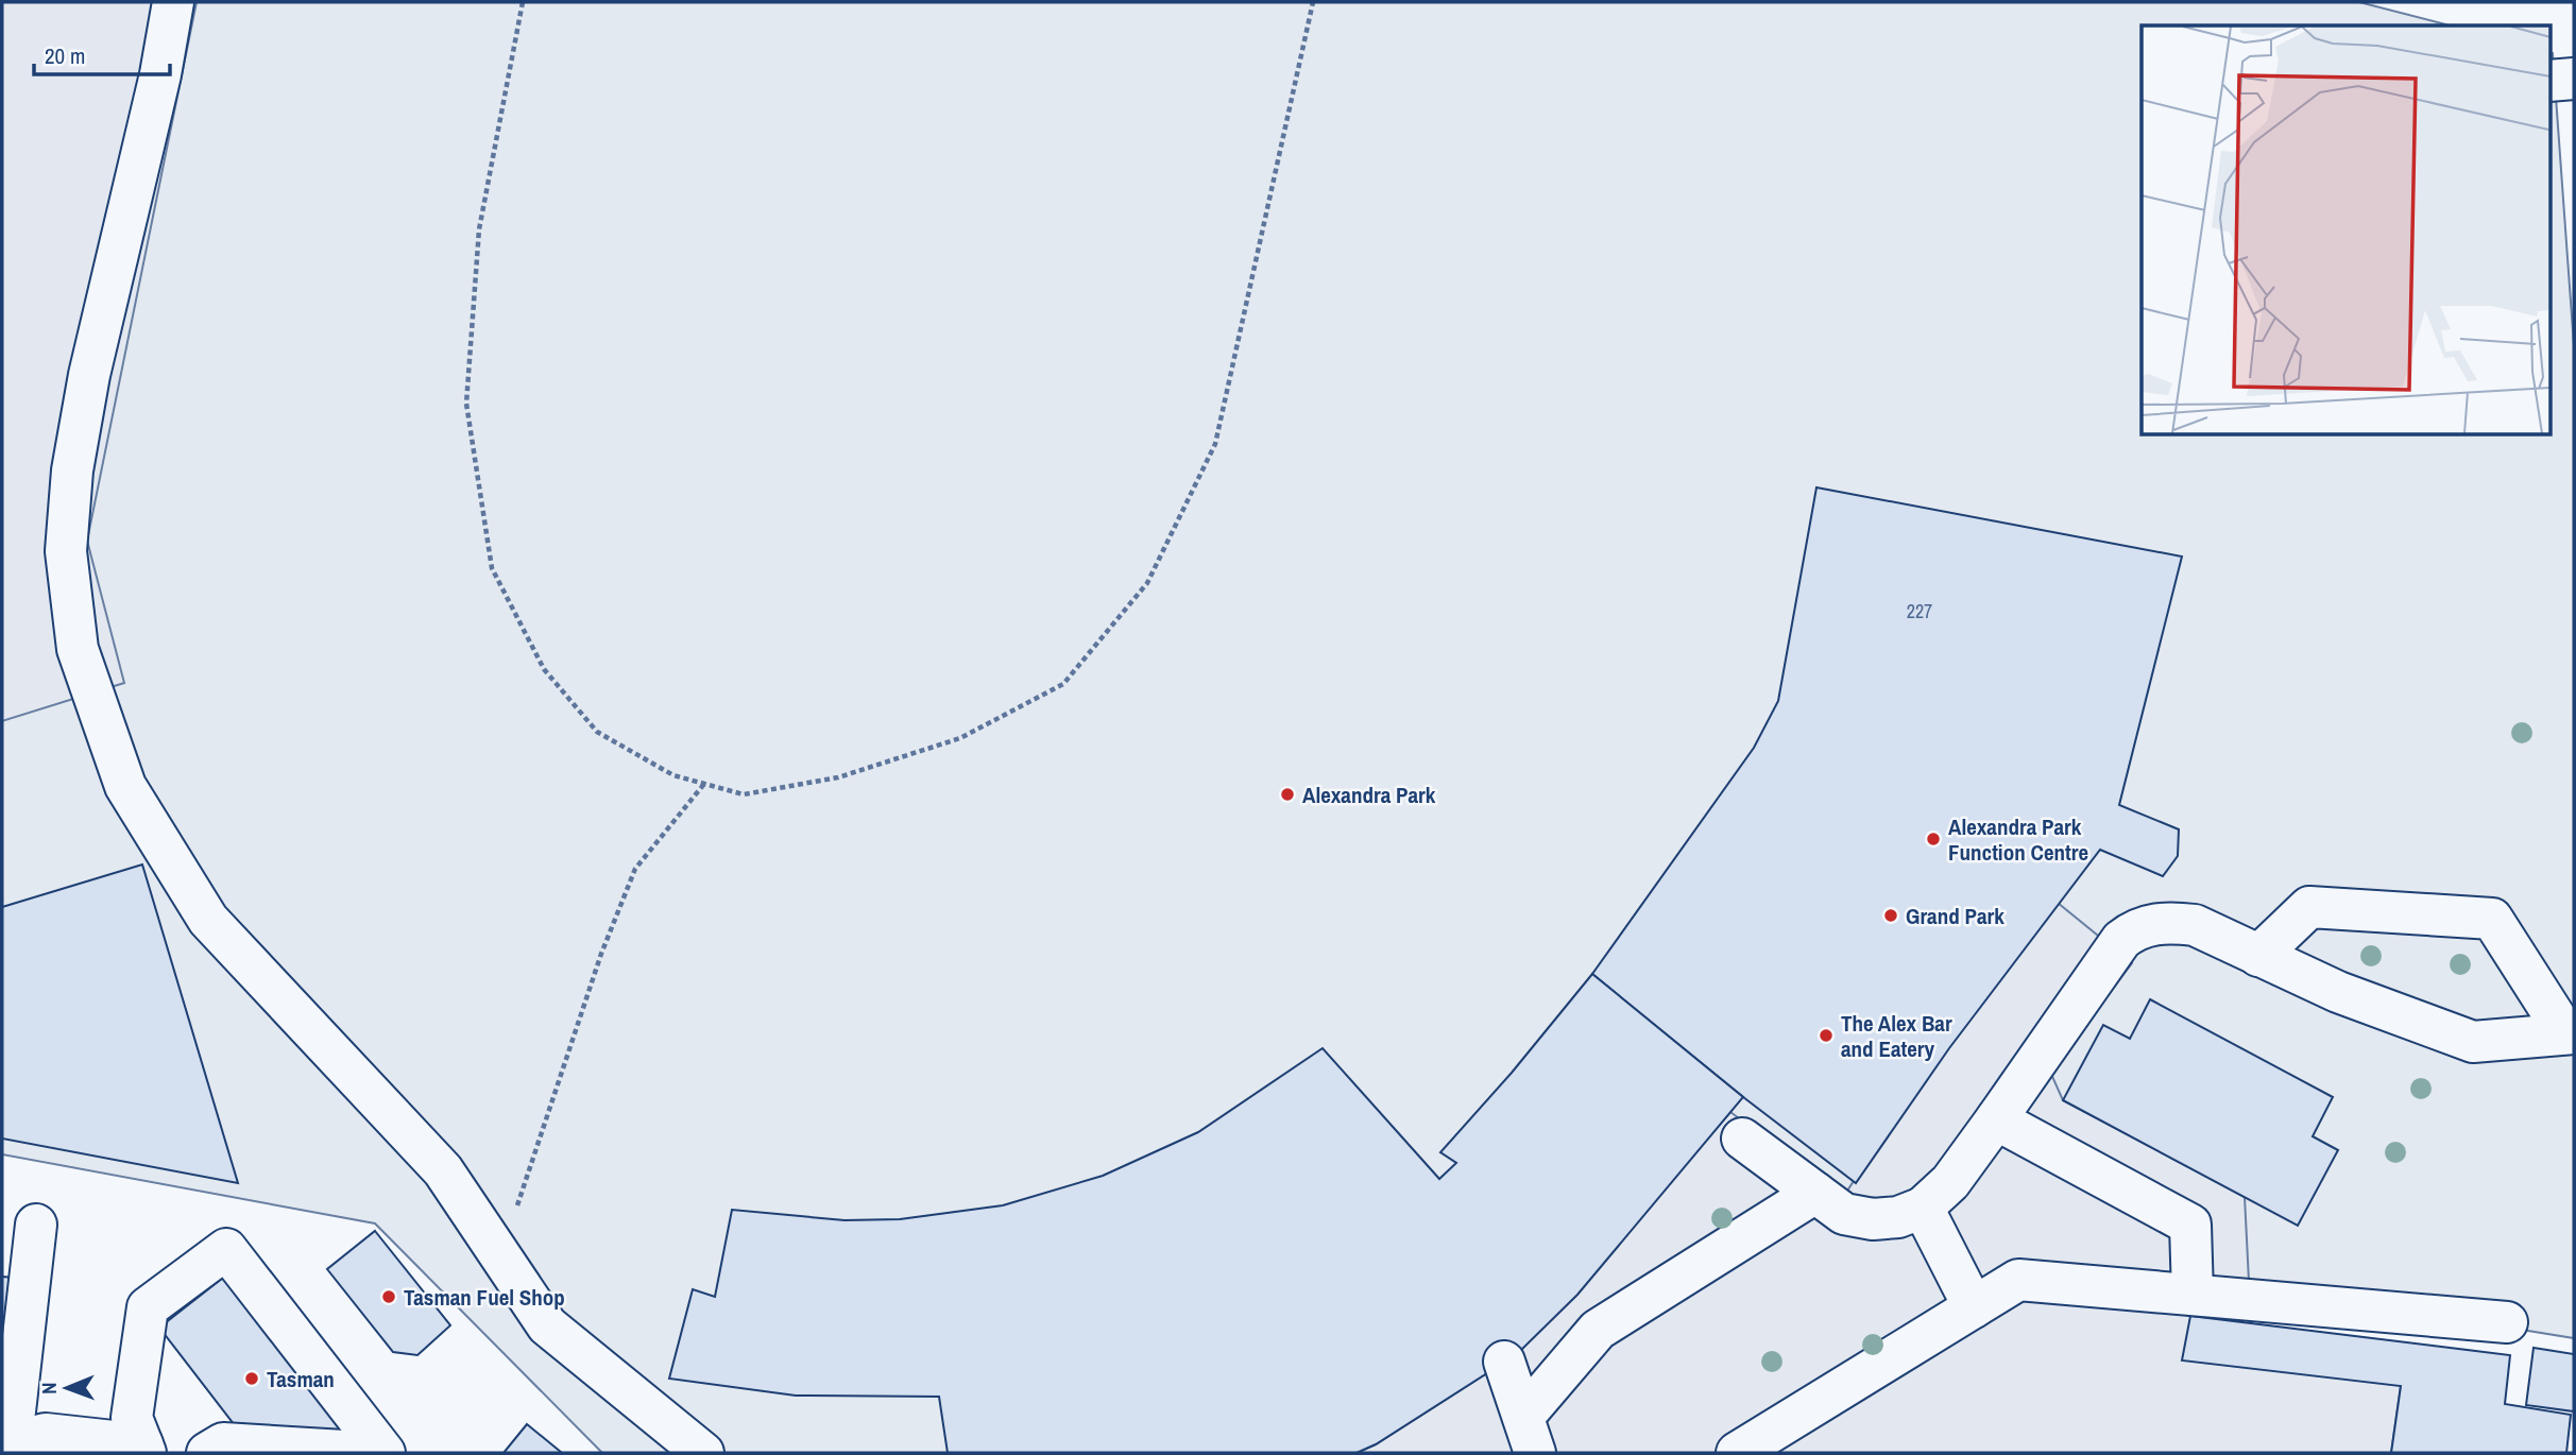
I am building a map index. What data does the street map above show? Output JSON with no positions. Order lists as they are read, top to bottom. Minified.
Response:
{"places":["Alexandra Park","Alexandra Park Function Centre","Grand Park","The Alex Bar and Eatery","Tasman Fuel Shop","Tasman"],"house_numbers":["227"],"scale_bar":"20 m","north":"left"}
